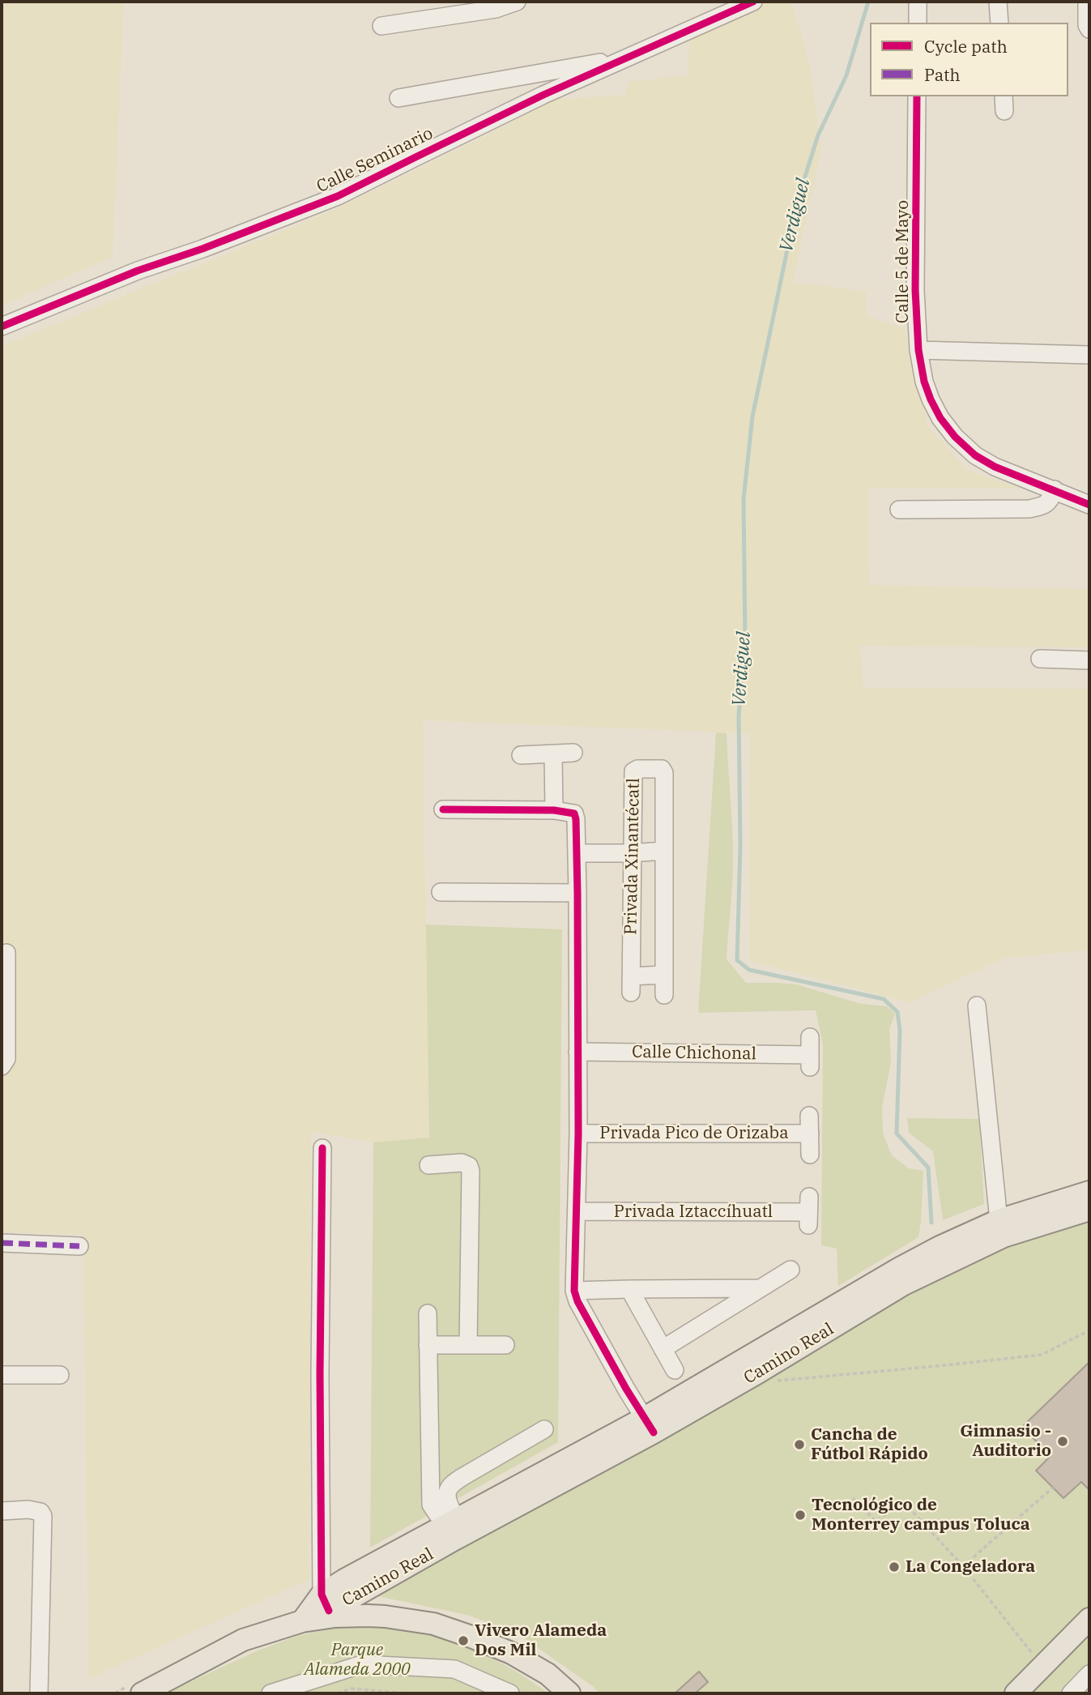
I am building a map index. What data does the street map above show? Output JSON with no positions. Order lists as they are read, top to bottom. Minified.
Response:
{"streets":{"main road":["Camino Real"],"street":["Calle Seminario","Calle 5 de Mayo","Privada Xinantécatl","Calle Chichonal","Privada Pico de Orizaba","Privada Iztaccíhuatl"]},"water":["Verdiguel"],"parks":["Parque Alameda 2000"],"places":["Gimnasio - Auditorio","Cancha de Fútbol Rápido","Tecnológico de Monterrey campus Toluca","La Congeladora","Vivero Alameda Dos Mil"],"legend":["Cycle path","Path"]}
